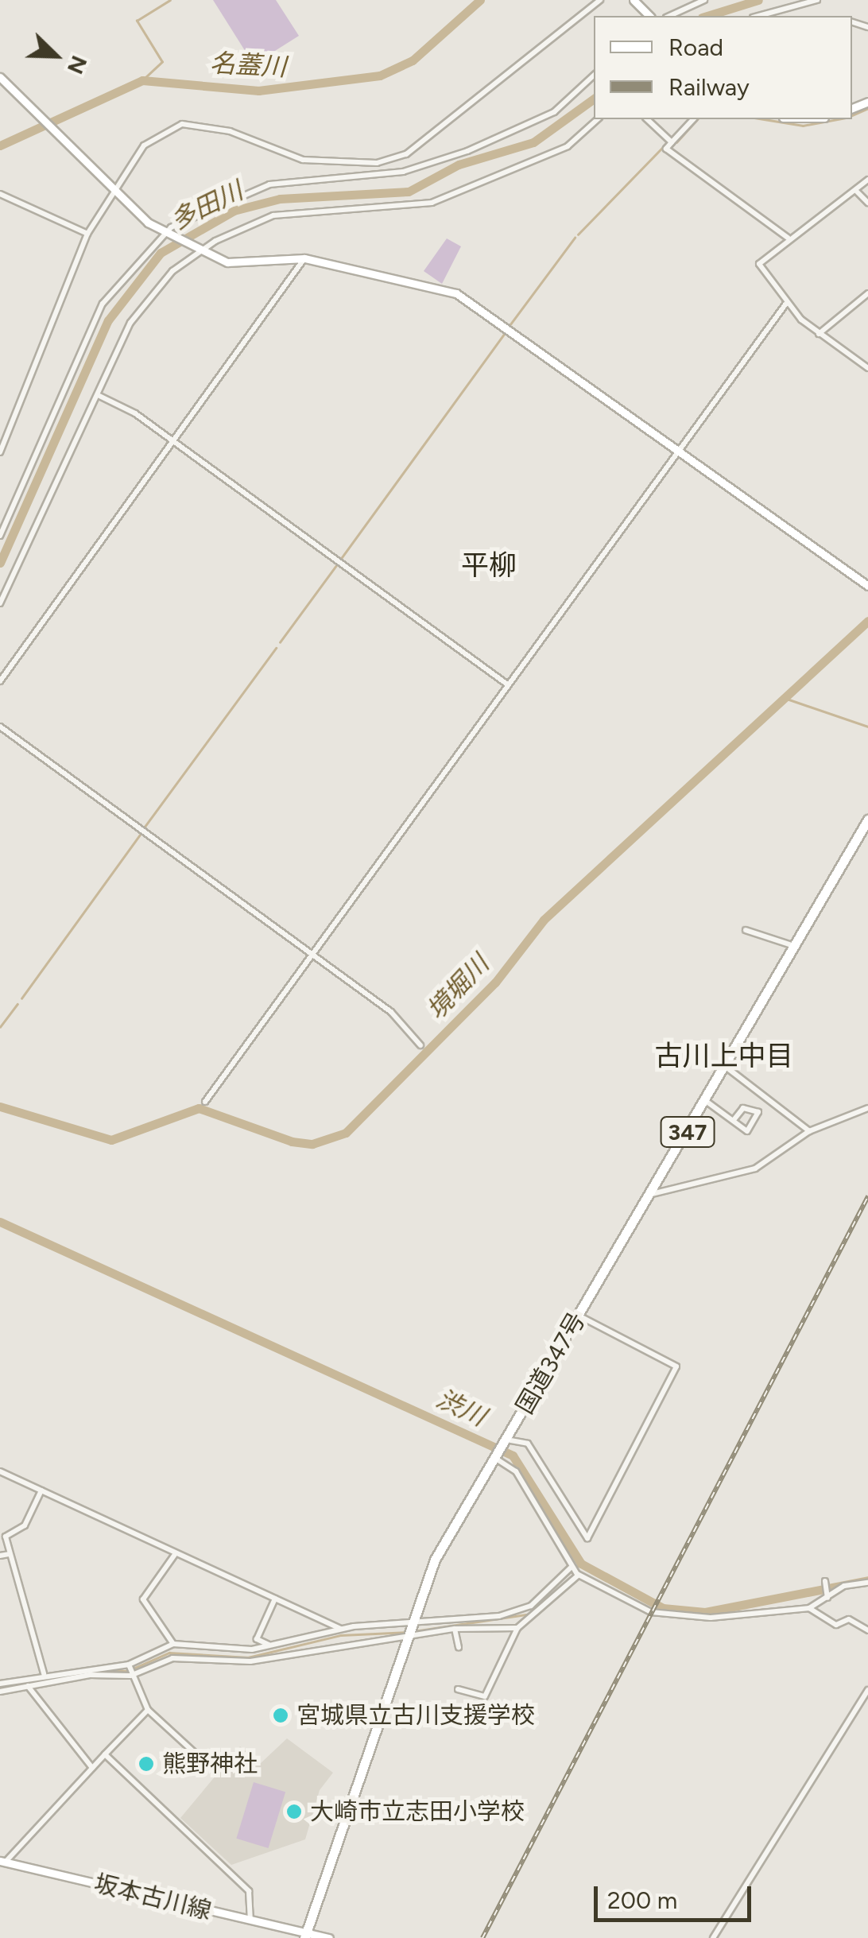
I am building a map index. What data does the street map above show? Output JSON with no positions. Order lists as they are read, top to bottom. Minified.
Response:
{"streets":{"highway":["347","国道347号"],"street":["坂本古川線"]},"crossings":[["国道347号","坂本古川線"]],"districts":["平柳","古川上中目"],"water":["名蓋川","多田川","境堀川","渋川"],"places":["宮城県立古川支援学校","熊野神社","大崎市立志田小学校"],"legend":["Road","Railway"],"scale_bar":"200 m","north":"bottom right"}
